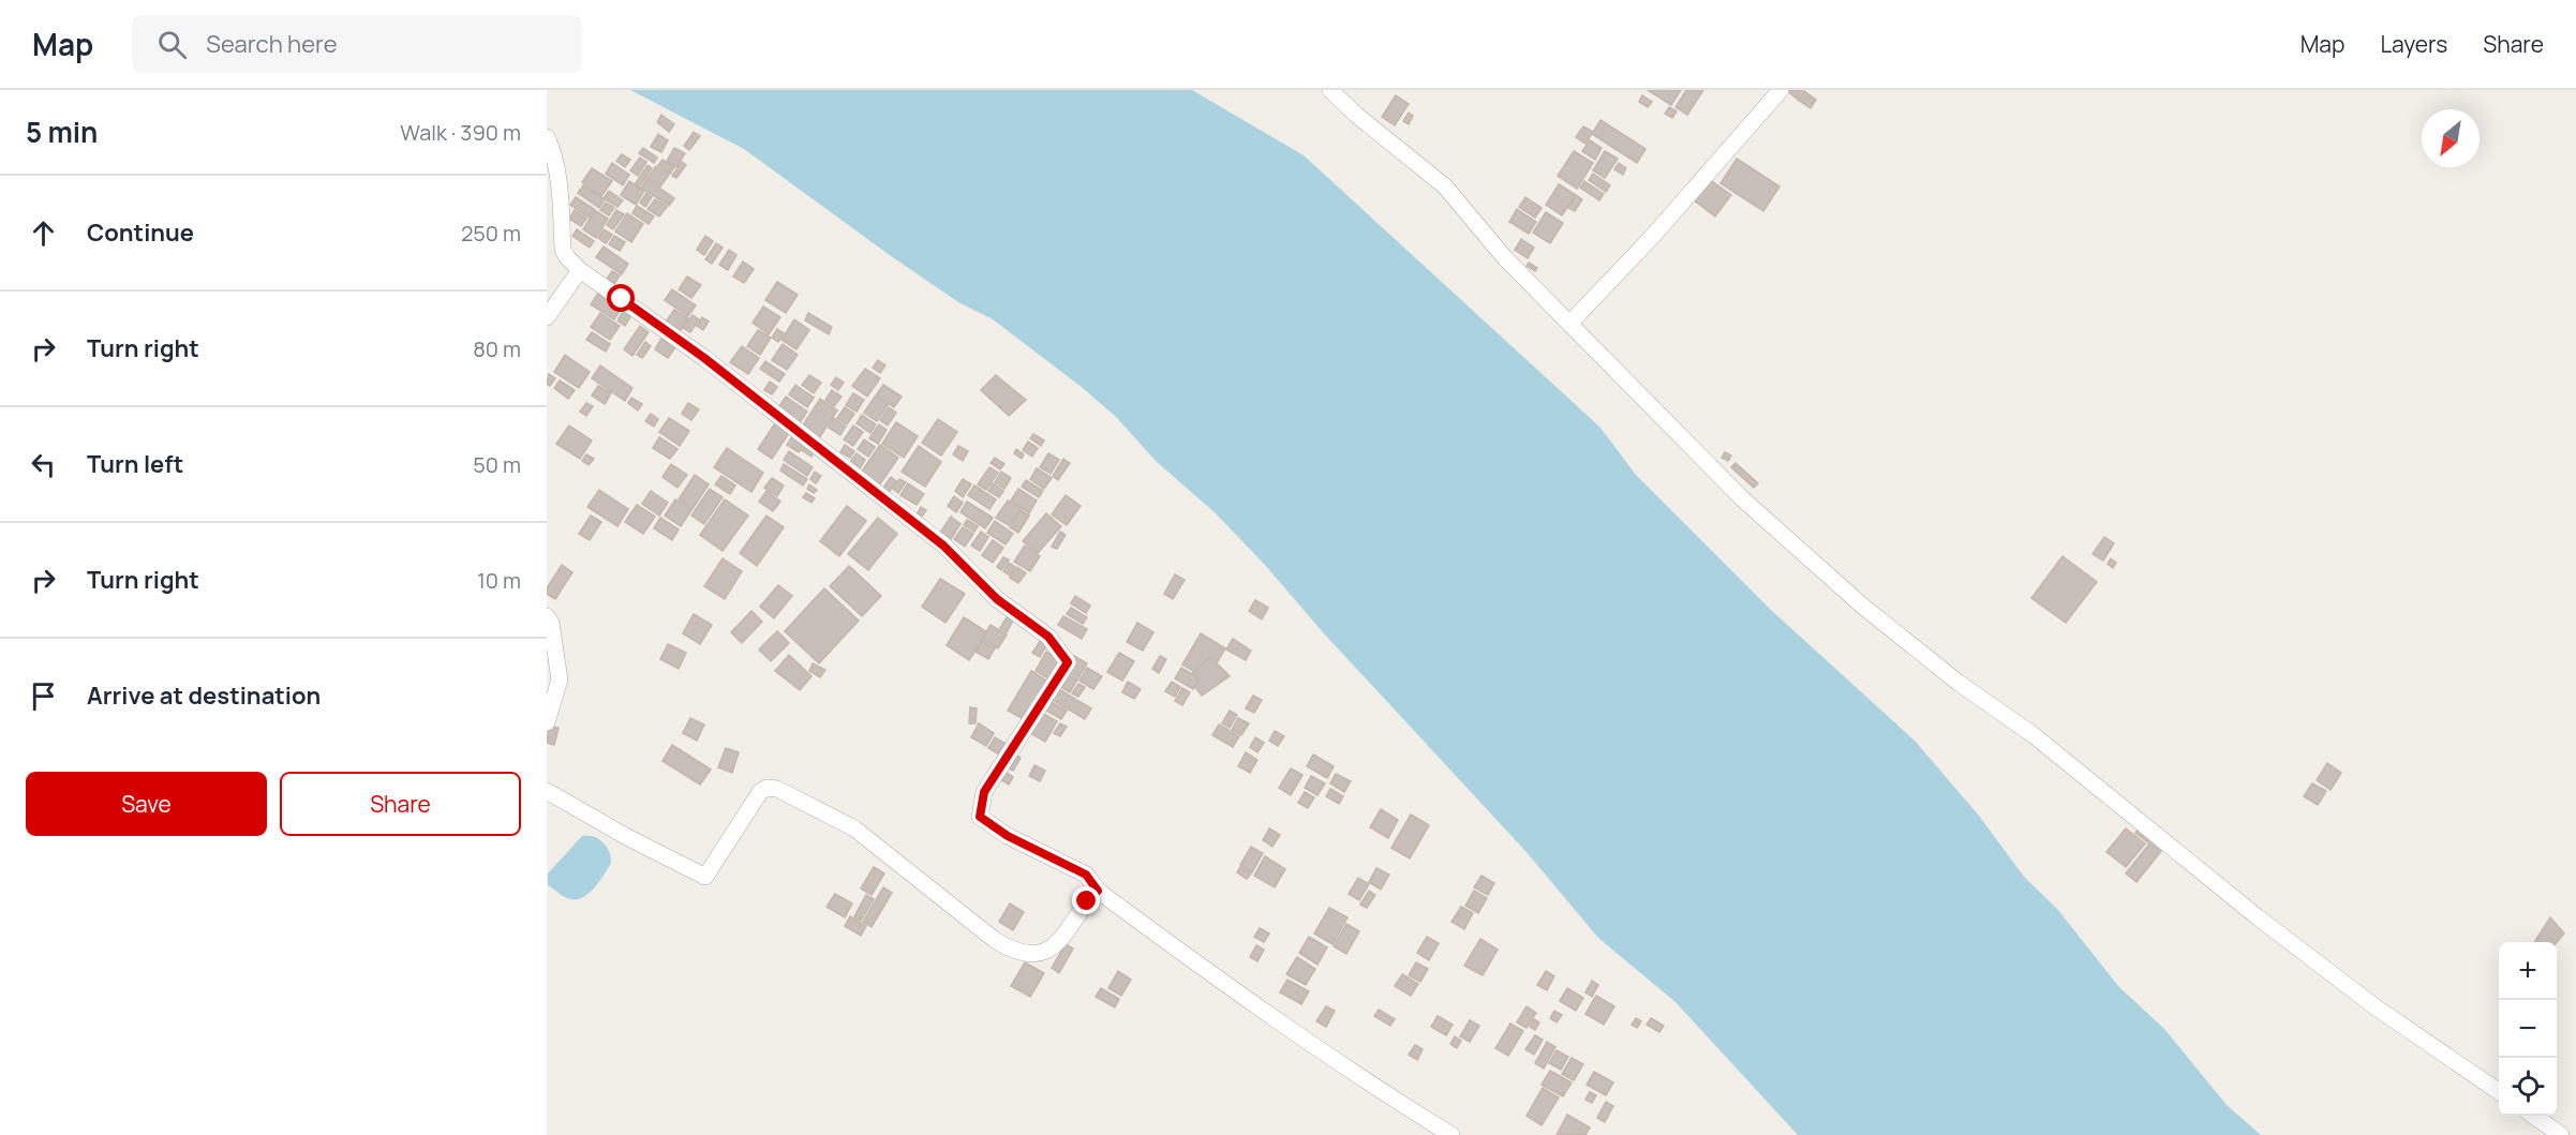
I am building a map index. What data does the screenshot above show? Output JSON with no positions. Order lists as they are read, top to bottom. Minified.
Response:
{"north":"bottom left","page":{"header":"Map","search":"Search here","nav":["Map","Layers","Share"],"heading":["5 min","Walk · 390 m"],"list":[["Continue","250 m"],["Turn right","80 m"],["Turn left","50 m"],["Turn right","10 m"],"Arrive at destination"],"buttons":["Save","Share"],"map_buttons":["+","−"]}}
